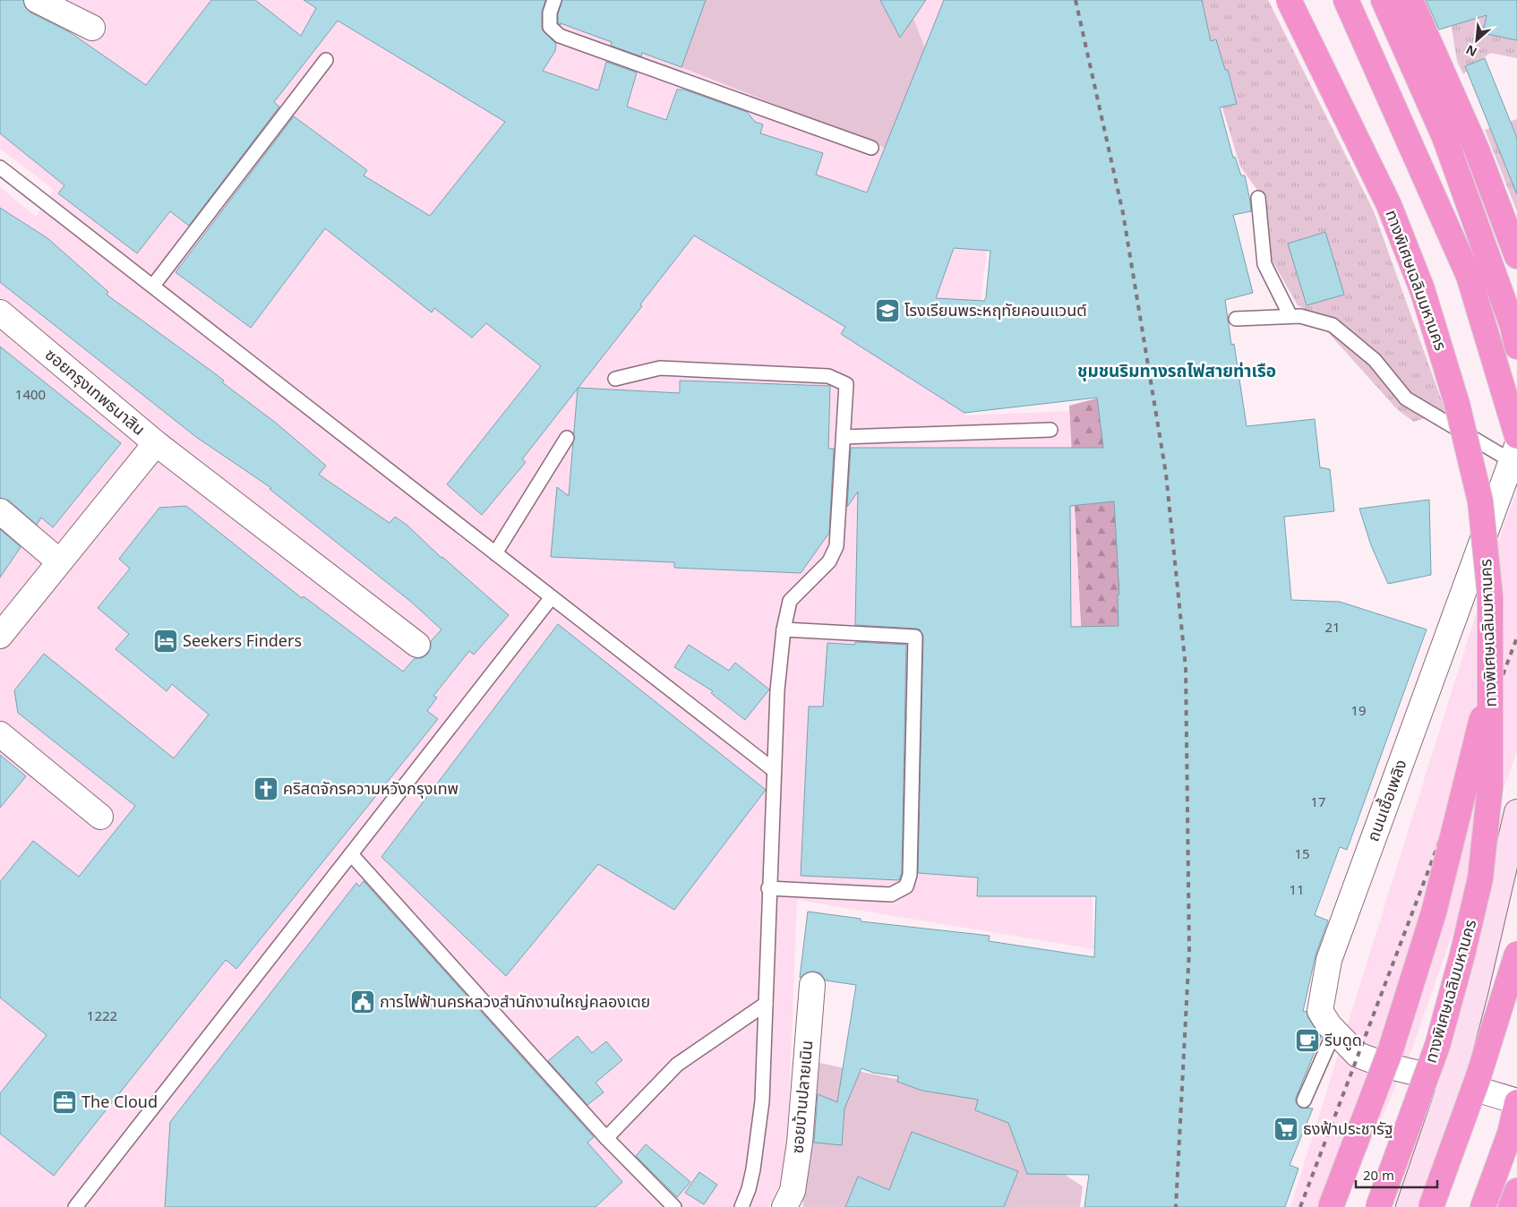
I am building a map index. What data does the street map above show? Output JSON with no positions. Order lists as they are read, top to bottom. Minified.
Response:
{"streets":{"highway":["ทางพิเศษเฉลิมมหานคร"],"street":["ซอยกรุงเทพธนาสิน","ถนนเชื้อเพลิง","ซอยบ้านปลายเนิน"]},"districts":["ชุมชนริมทางรถไฟสายท่าเรือ"],"places":{"school or university":["โรงเรียนพระหฤทัยคอนแวนต์"],"hotel":["Seekers Finders"],"church":["คริสตจักรความหวังกรุงเทพ"],"public building":["การไฟฟ้านครหลวงสำนักงานใหญ่คลองเตย"],"cafe":["รีบดูด"],"office":["The Cloud"],"supermarket":["ธงฟ้าประชารัฐ"]},"house_numbers":["1400","21","19","17","15","11","1222"],"scale_bar":"20 m","north":"bottom left"}
